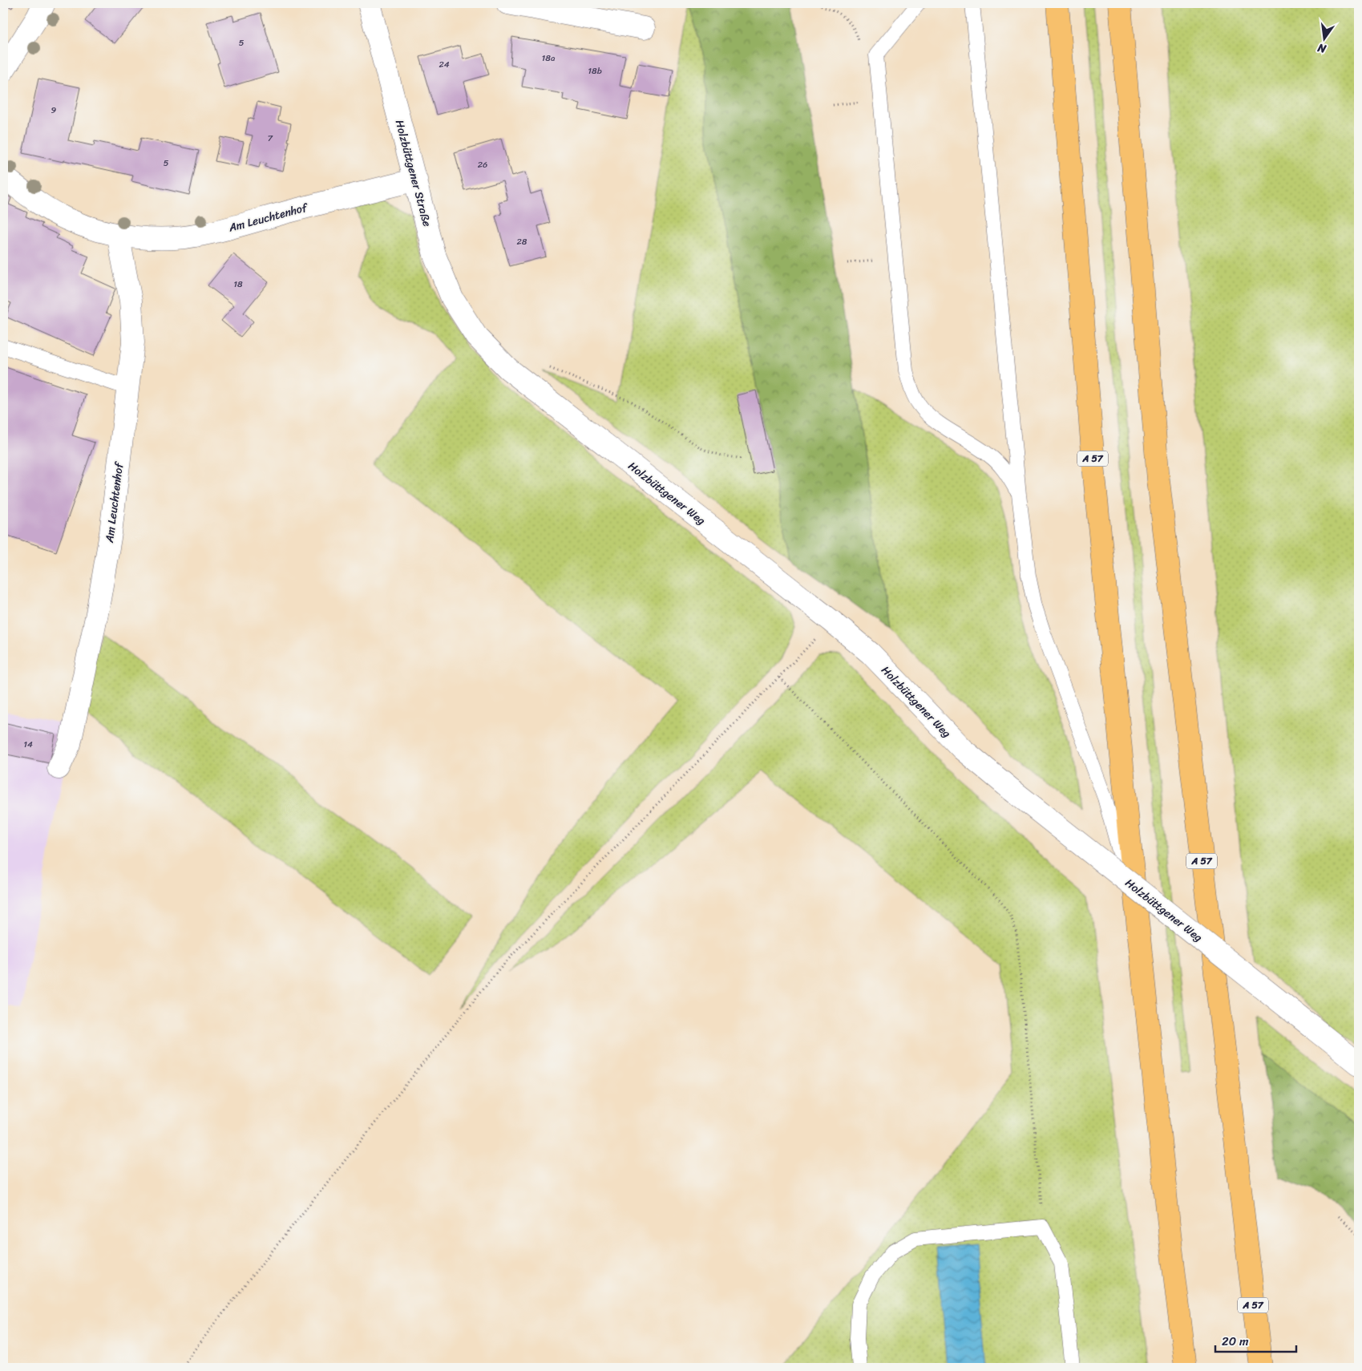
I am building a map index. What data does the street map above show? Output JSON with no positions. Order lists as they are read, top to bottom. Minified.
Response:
{"streets":{"highway":["A 57"],"street":["Holzbüttgener Straße","Am Leuchtenhof","Holzbüttgener Weg"]},"crossings":[["Holzbüttgener Straße","Am Leuchtenhof"],["Holzbüttgener Straße","Holzbüttgener Weg"]],"house_numbers":["5","18a","24","18b","9","7","5","26","28","18","14"],"scale_bar":"20 m","north":"bottom"}
